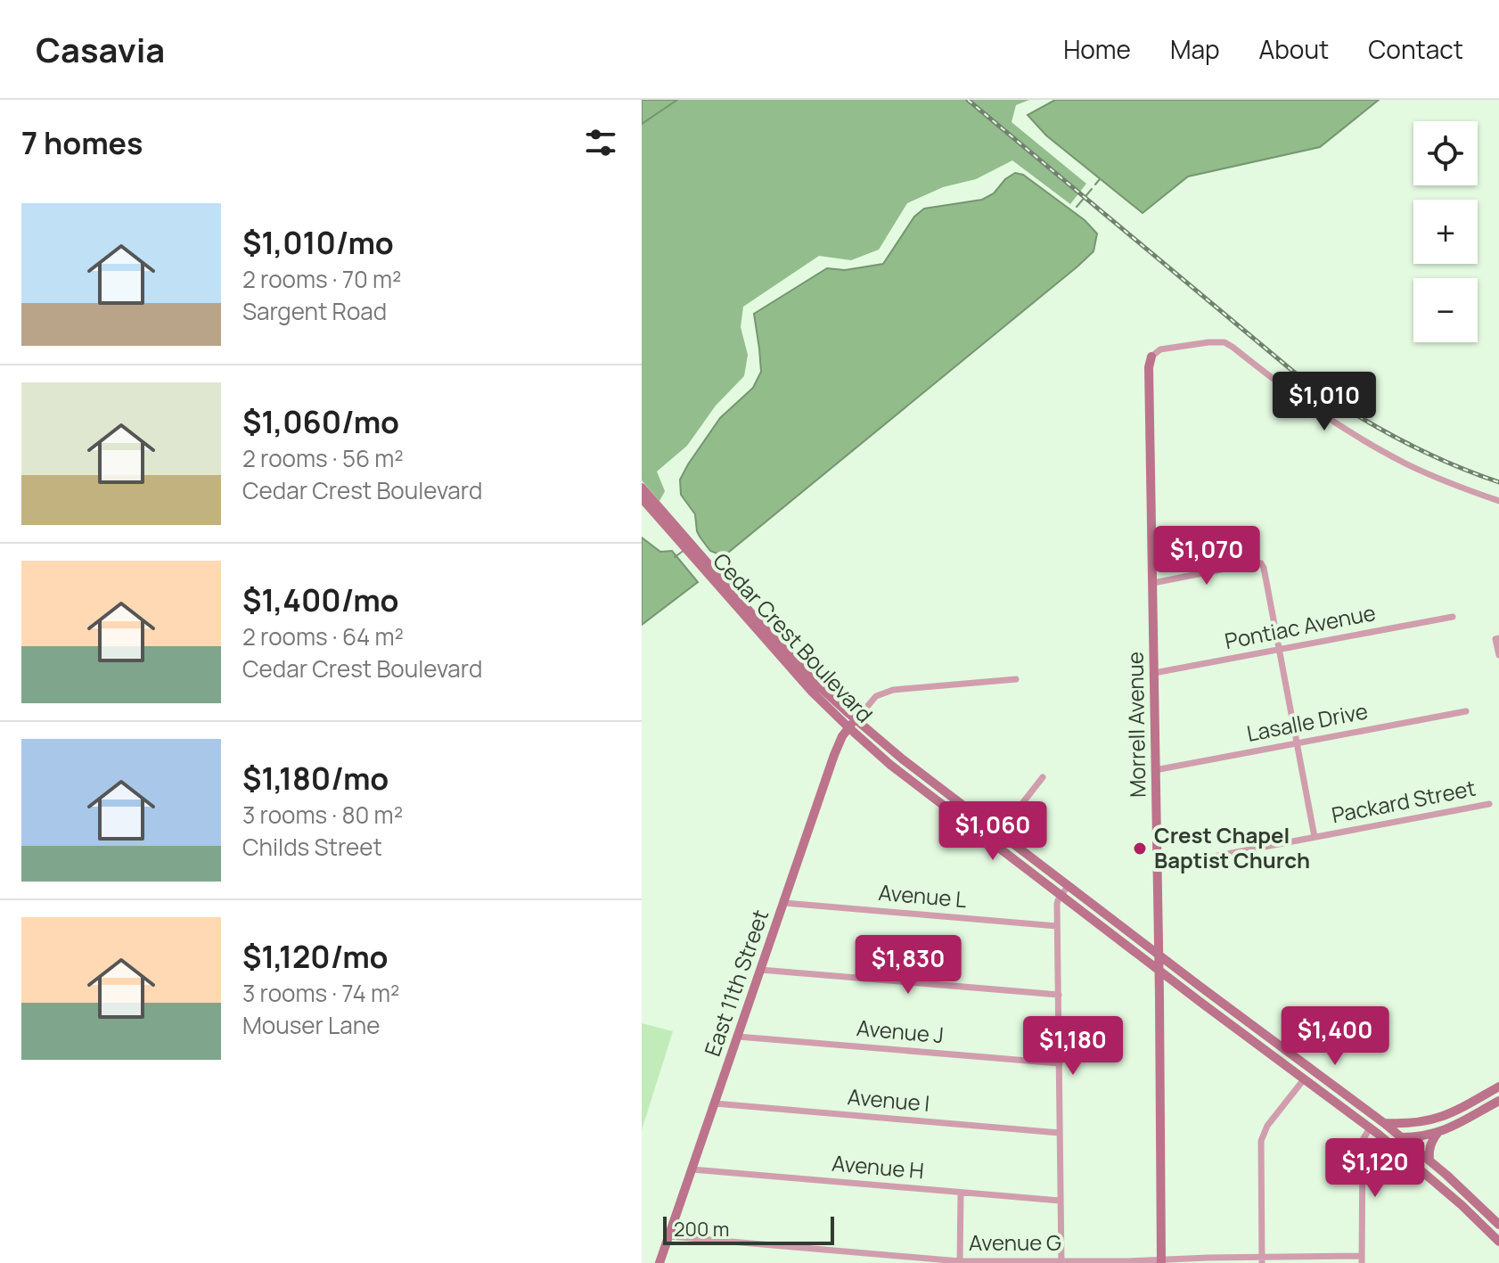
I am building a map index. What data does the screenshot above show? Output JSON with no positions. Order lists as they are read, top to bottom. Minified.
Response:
{"streets":{"main road":["Cedar Crest Boulevard","Morrell Avenue","East 11th Street"],"street":["Pontiac Avenue","Lasalle Drive","Packard Street","Avenue L","Avenue J","Avenue I","Avenue H","Avenue G"]},"crossings":[["Pontiac Avenue","Morrell Avenue"],["Cedar Crest Boulevard","Morrell Avenue"],["Cedar Crest Boulevard","East 11th Street"],["Lasalle Drive","Morrell Avenue"],["Morrell Avenue","Packard Street"],["Morrell Avenue","Avenue G"],["Avenue L","East 11th Street"],["East 11th Street","Avenue J"],["East 11th Street","Avenue I"],["East 11th Street","Avenue H"],["East 11th Street","Avenue G"]],"places":["Crest Chapel Baptist Church"],"scale_bar":"200 m","page":{"header":"Casavia","nav":["Home","Map","About","Contact"],"heading":"7 homes","map_buttons":["+","−"],"list":[{"name":"$1,010/mo","note":"2 rooms · 70 m² · Sargent Road"},{"name":"$1,060/mo","note":"2 rooms · 56 m² · Cedar Crest Boulevard"},{"name":"$1,400/mo","note":"2 rooms · 64 m² · Cedar Crest Boulevard"},{"name":"$1,180/mo","note":"3 rooms · 80 m² · Childs Street"},{"name":"$1,120/mo","note":"3 rooms · 74 m² · Mouser Lane"}],"price":["$1,010","$1,070","$1,060","$1,830","$1,400","$1,180","$1,120"],"scale":"200 m"}}
